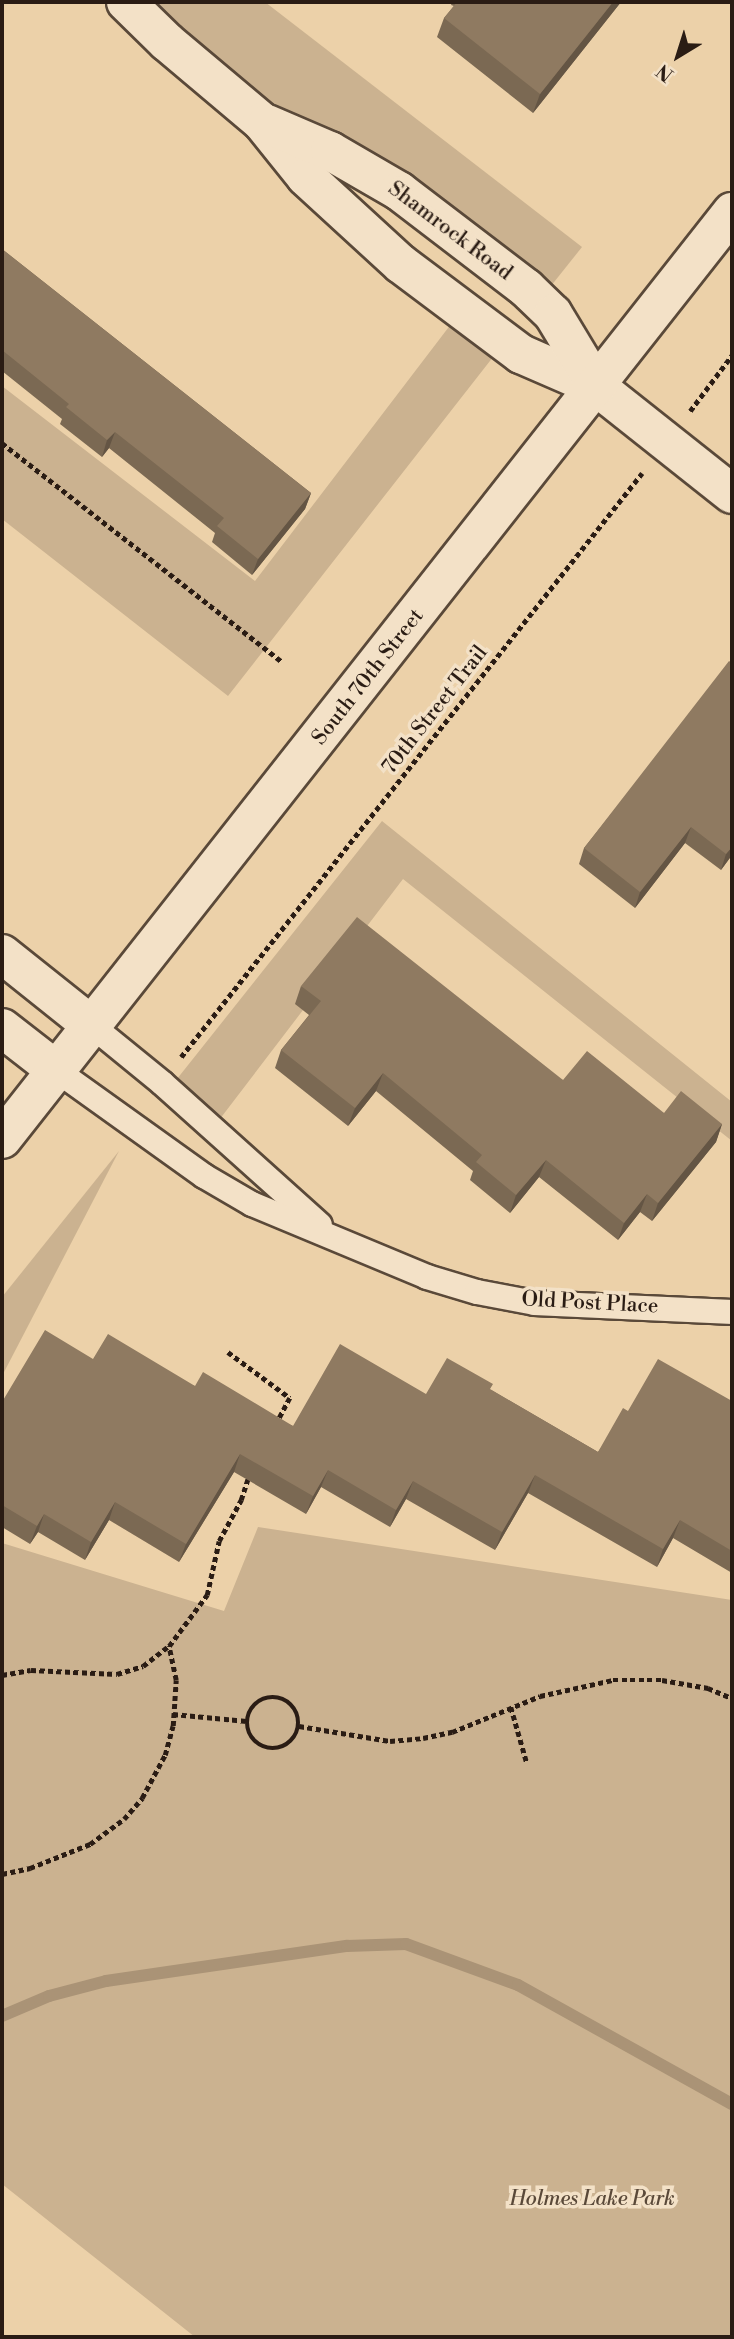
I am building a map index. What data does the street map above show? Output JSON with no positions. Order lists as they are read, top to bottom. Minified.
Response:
{"streets":{"street":["Shamrock Road","South 70th Street"],"lane":["Old Post Place"],"path":["70th Street Trail"]},"crossings":[["Shamrock Road","South 70th Street"],["Shamrock Road","70th Street Trail"],["South 70th Street","Old Post Place"],["70th Street Trail","Old Post Place"]],"parks":["Holmes Lake Park"],"north":"bottom left"}
